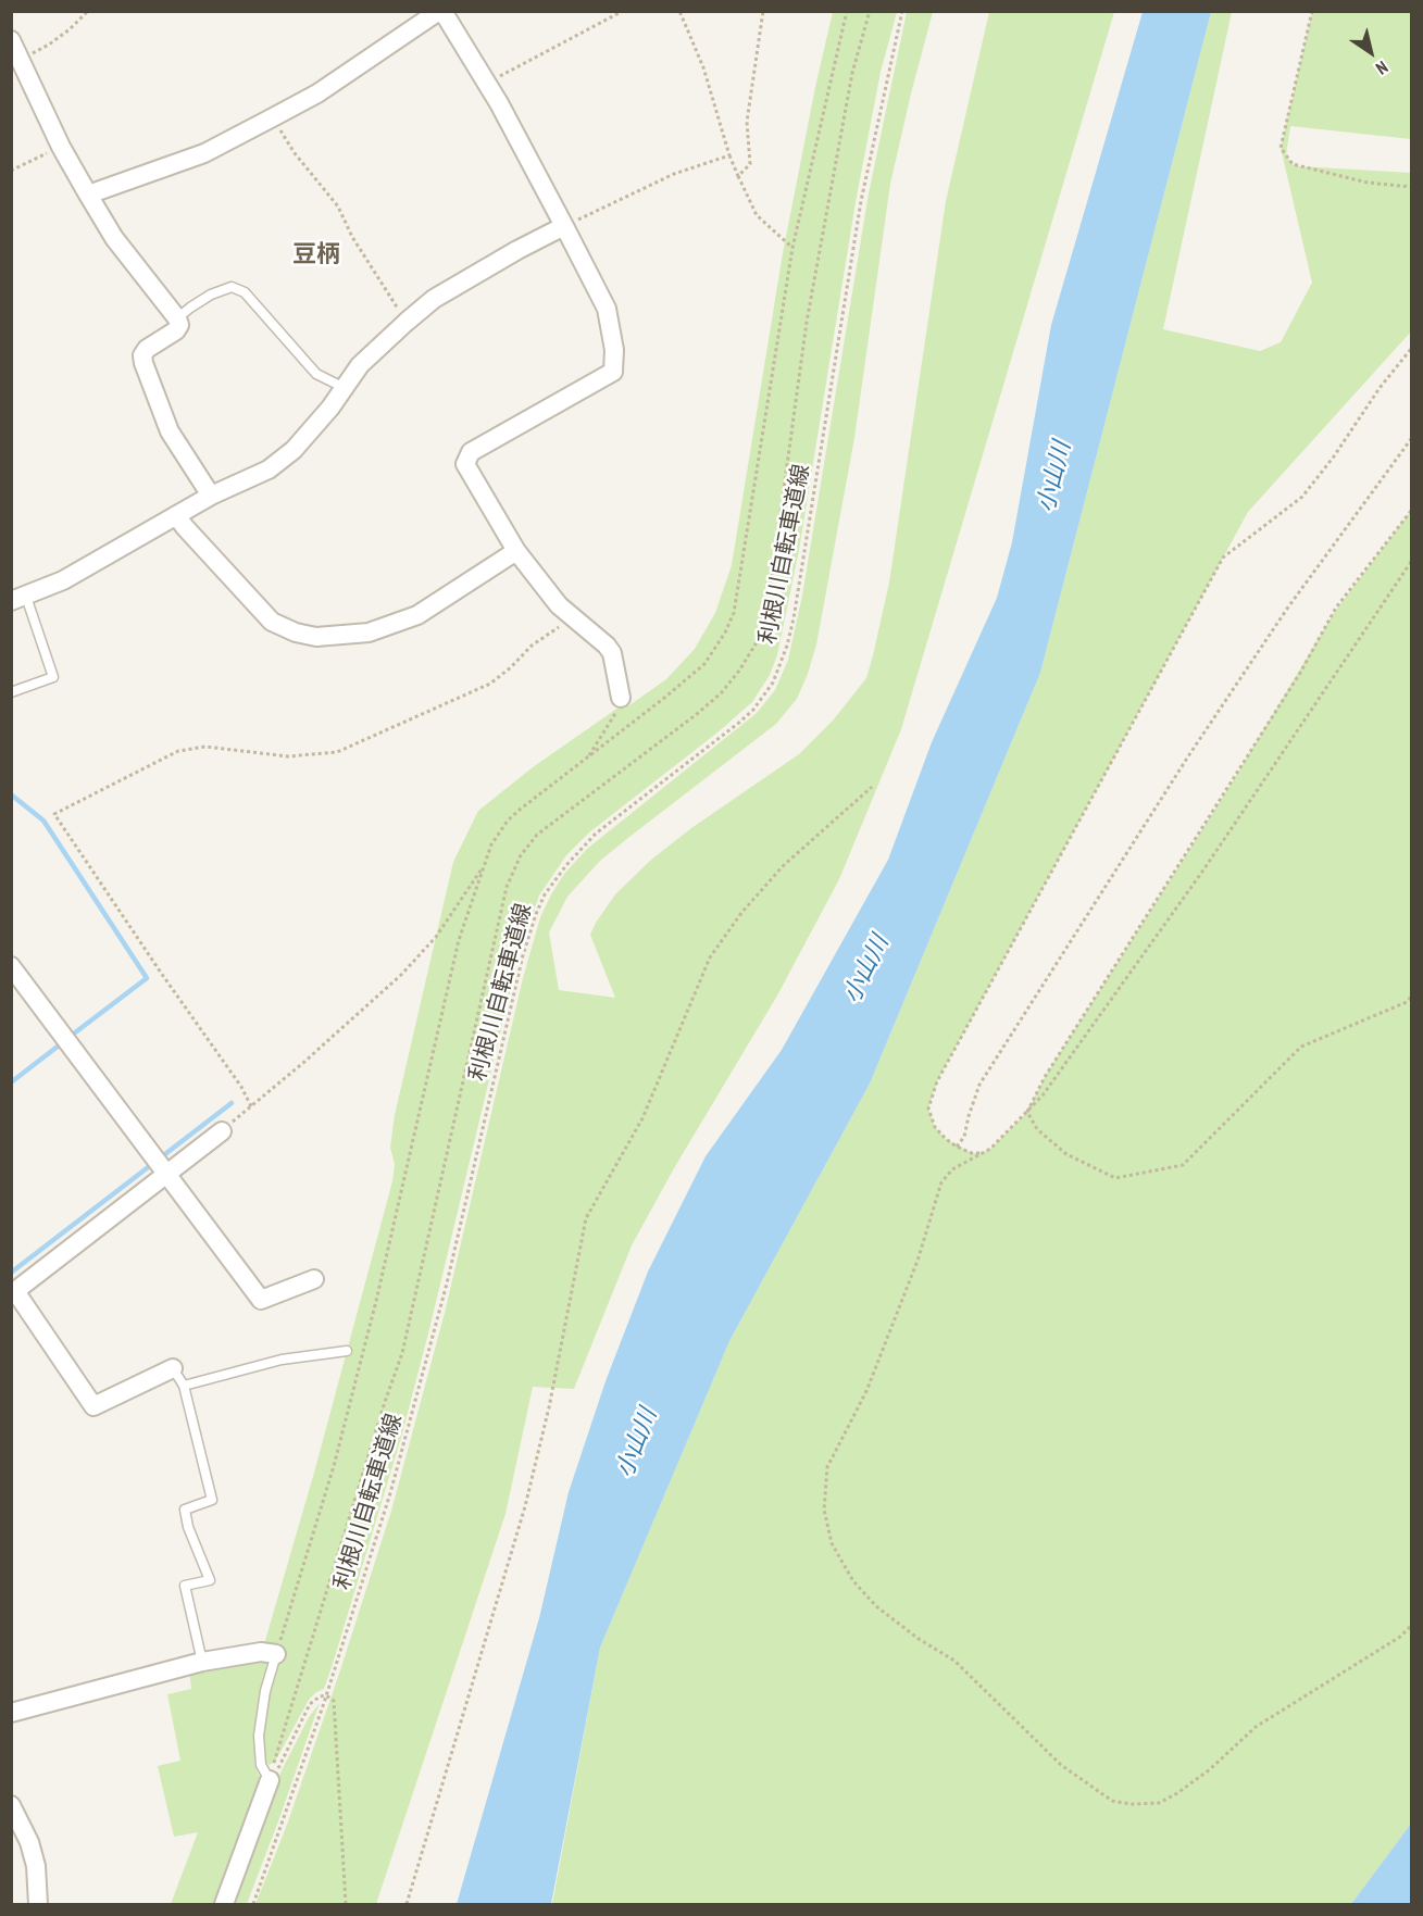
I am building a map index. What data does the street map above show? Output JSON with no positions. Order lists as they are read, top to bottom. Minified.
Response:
{"streets":{"path":["利根川自転車道線"]},"districts":["豆柄"],"water":["小山川"],"north":"bottom right"}
